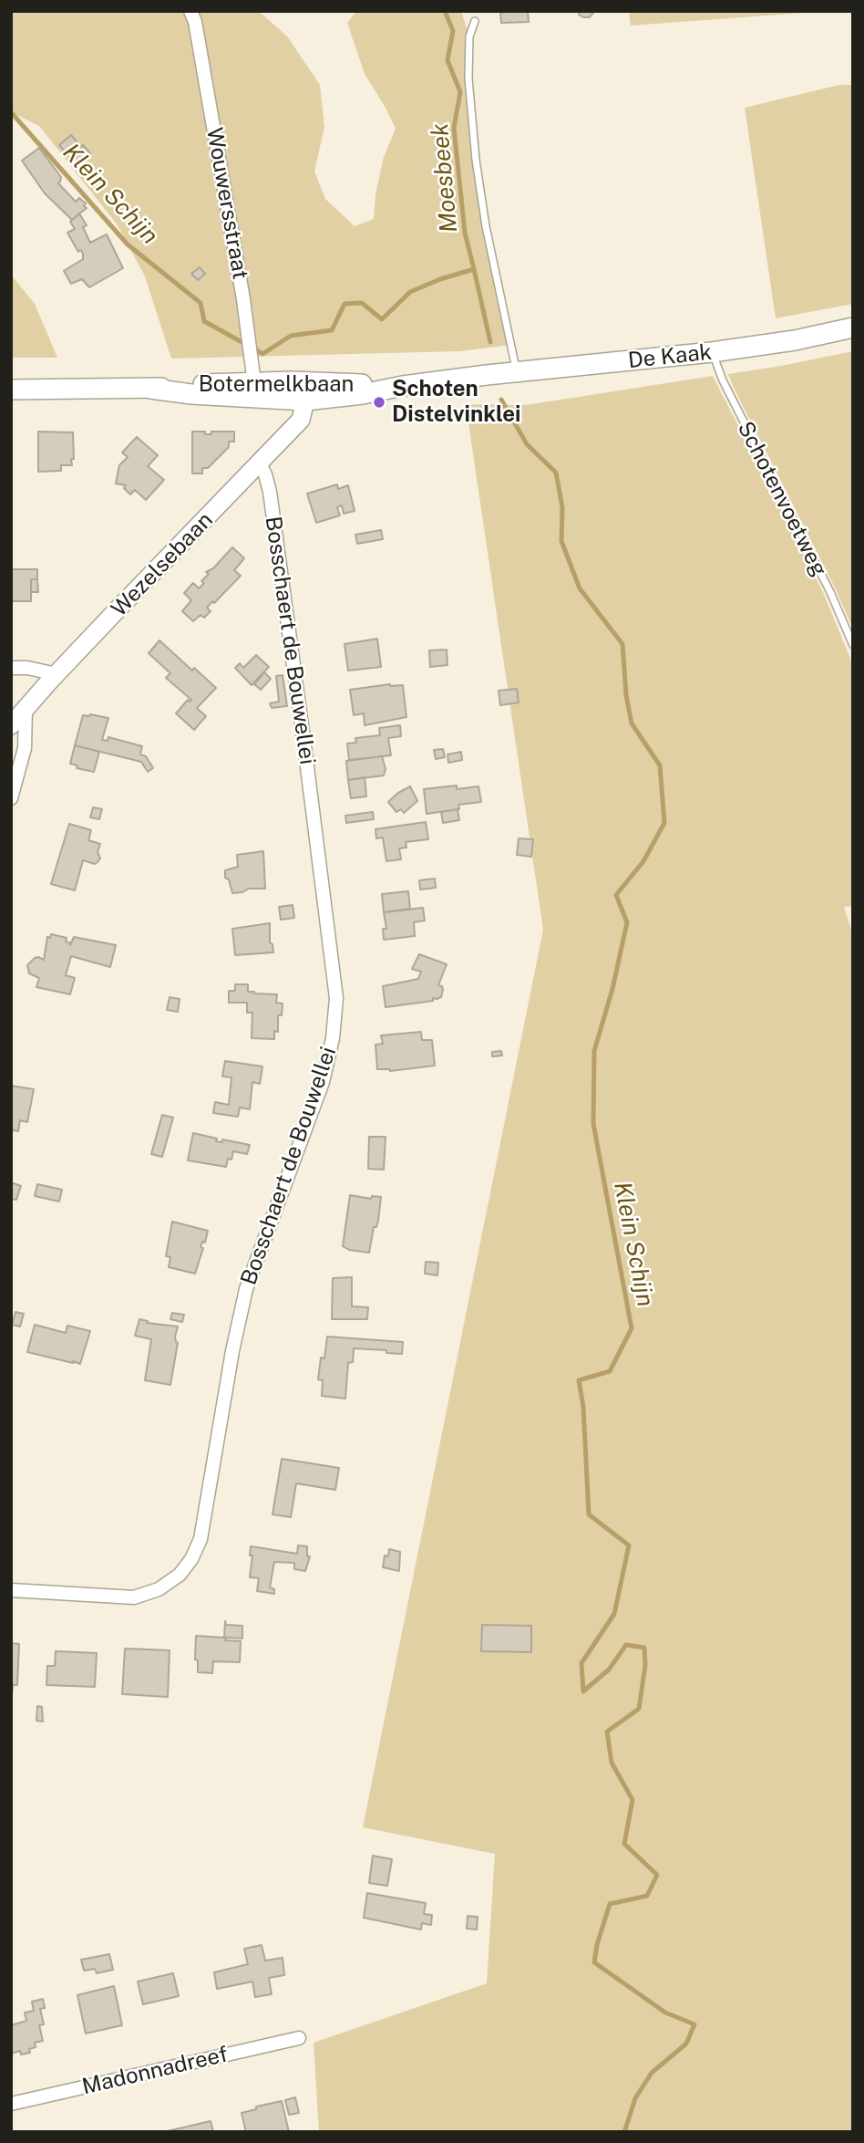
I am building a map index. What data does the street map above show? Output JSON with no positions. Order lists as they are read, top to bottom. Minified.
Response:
{"streets":{"main road":["De Kaak","Botermelkbaan"],"street":["Wouwersstraat","Wezelsebaan","Bosschaert de Bouwellei","Madonnadreef"],"lane":["Schotenvoetweg"]},"crossings":[["Wouwersstraat","Botermelkbaan"],["De Kaak","Botermelkbaan"],["De Kaak","Schotenvoetweg"],["Botermelkbaan","Wezelsebaan"],["Wezelsebaan","Bosschaert de Bouwellei"]],"water":["Moesbeek","Klein Schijn"],"places":["Schoten Distelvinklei"]}
